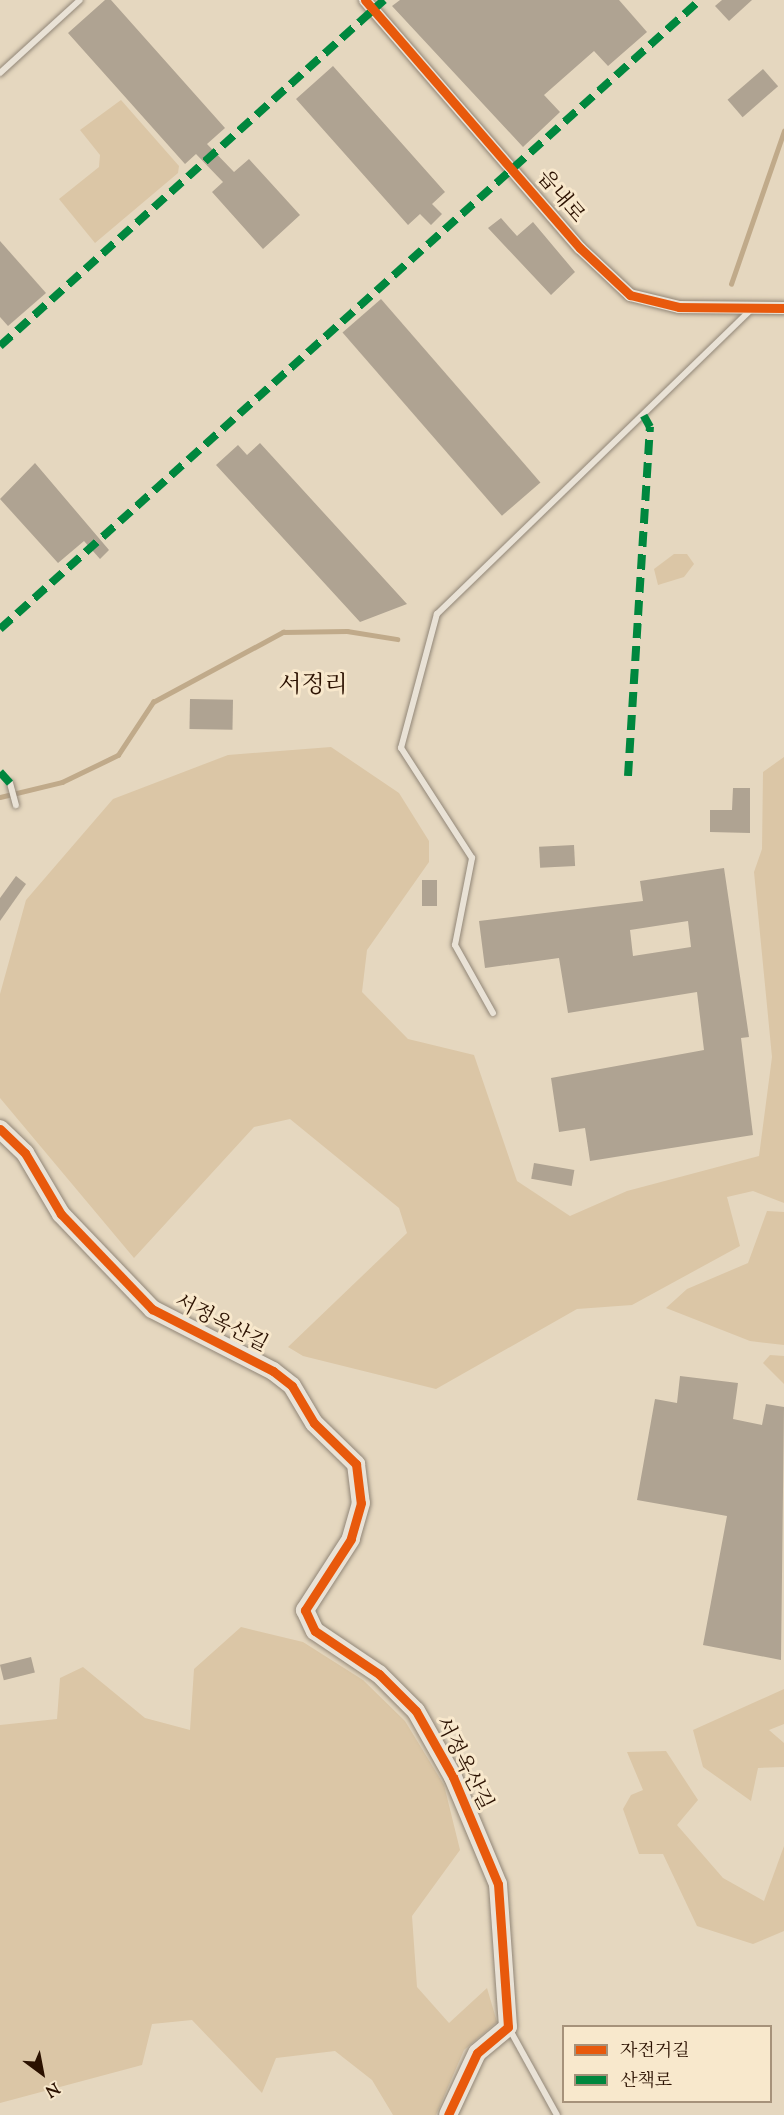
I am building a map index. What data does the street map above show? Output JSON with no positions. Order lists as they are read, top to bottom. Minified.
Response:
{"streets":{"street":["읍내로","서정옥산길"]},"districts":["서정리"],"legend":["자전거길","산책로"],"north":"bottom right"}
